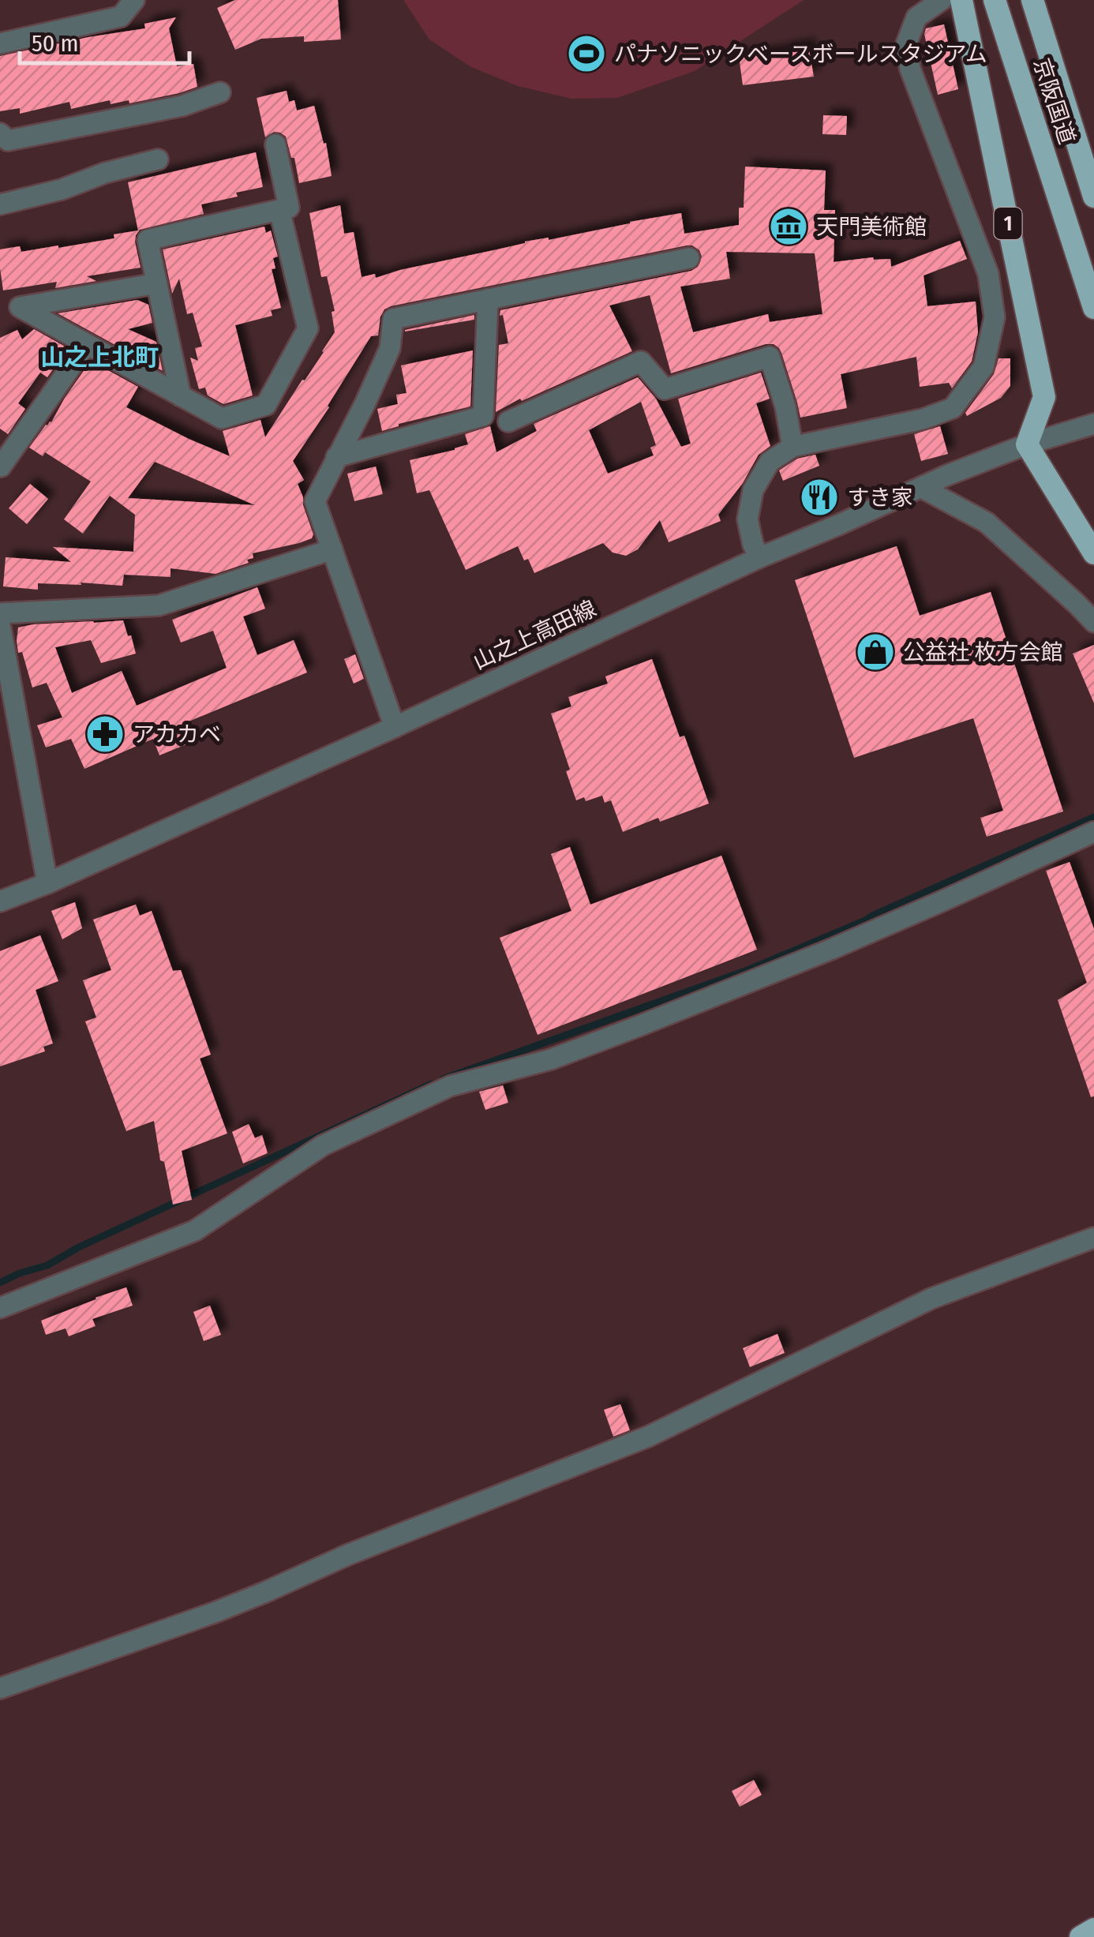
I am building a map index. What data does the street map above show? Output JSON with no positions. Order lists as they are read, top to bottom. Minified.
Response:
{"streets":{"highway":["京阪国道","1"],"street":["山之上高田線"]},"crossings":[["1","山之上高田線"]],"districts":["山之上北町"],"places":{"sports":["パナソニックベースボールスタジアム"],"museum":["天門美術館"],"restaurant":["すき家"],"shop":["公益社 枚方会館"],"pharmacy":["アカカベ"]},"scale_bar":"50 m"}
